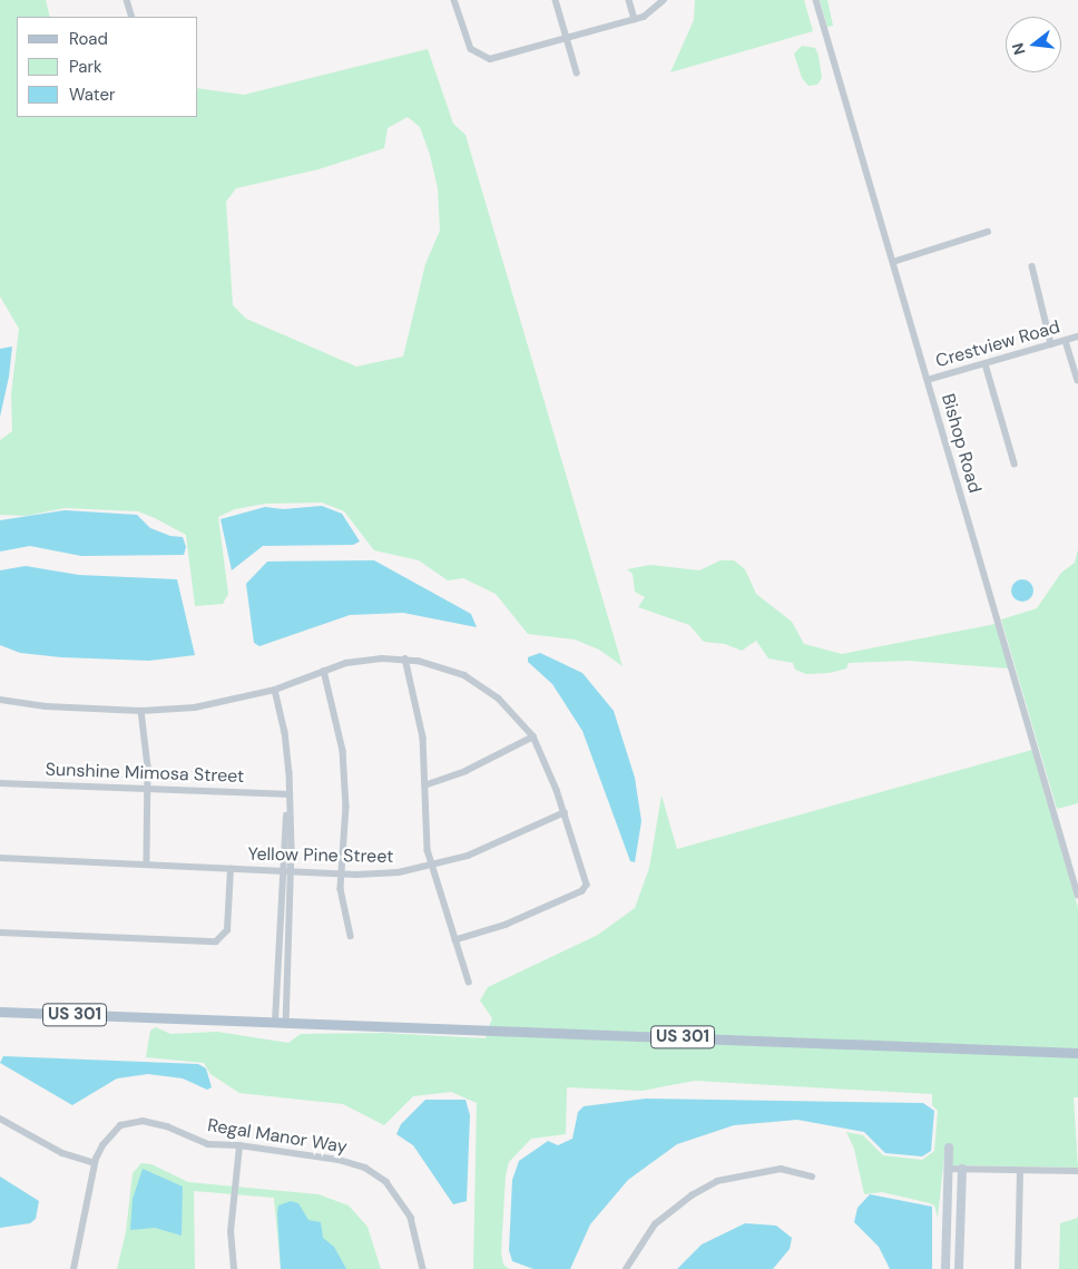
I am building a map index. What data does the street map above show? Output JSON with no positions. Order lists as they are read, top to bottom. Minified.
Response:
{"streets":{"main road":["US 301"],"street":["Crestview Road","Bishop Road","Sunshine Mimosa Street","Yellow Pine Street","Regal Manor Way"]},"crossings":[["Crestview Road","Bishop Road"]],"legend":["Road","Park","Water"],"north":"left"}
